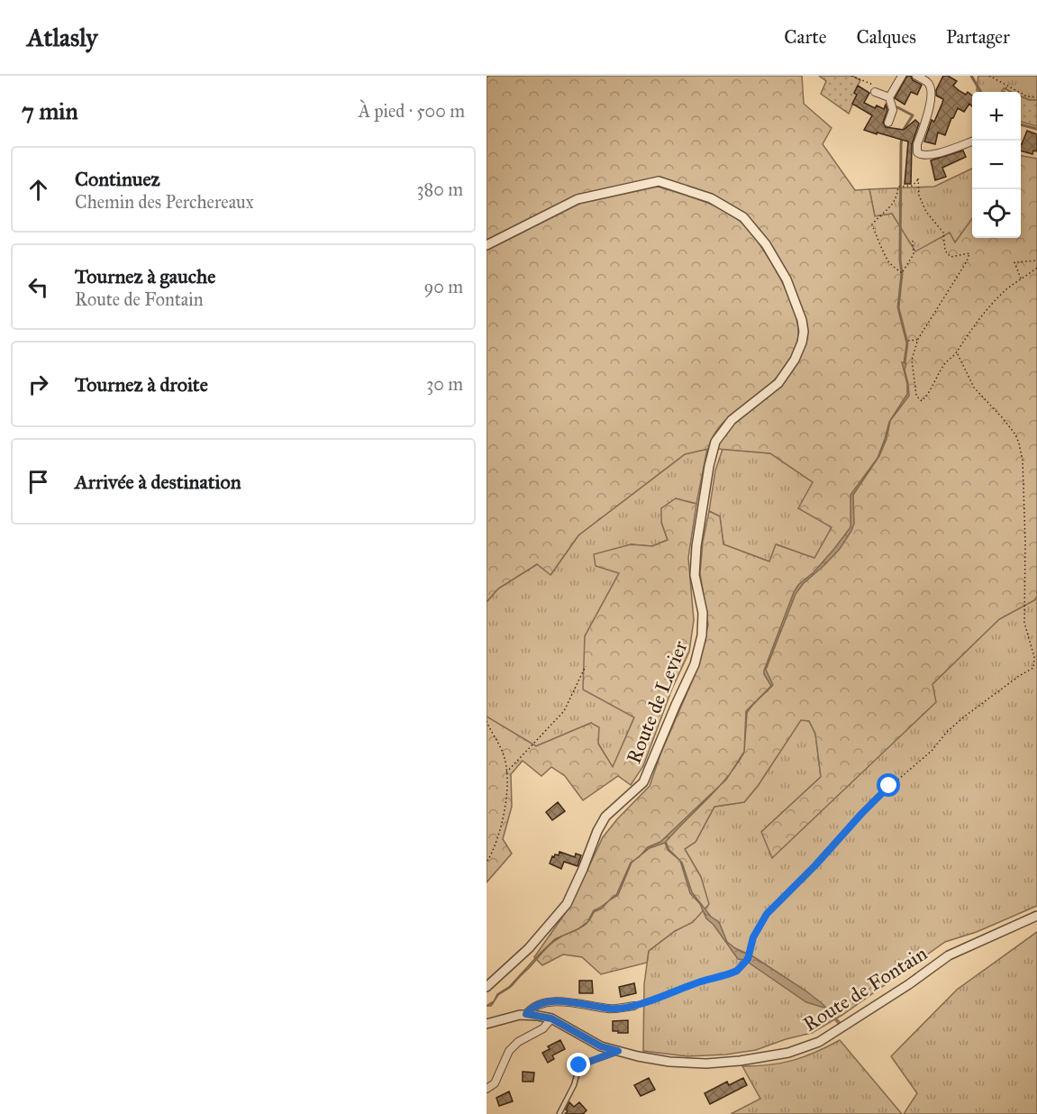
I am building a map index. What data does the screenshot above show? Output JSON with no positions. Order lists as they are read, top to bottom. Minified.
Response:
{"streets":{"street":["Route de Levier","Route de Fontain"]},"page":{"header":"Atlasly","nav":["Carte","Calques","Partager"],"heading":["7 min","À pied · 500 m"],"map_buttons":["+","−"],"list":[["Continuez","Chemin des Perchereaux","380 m"],["Tournez à gauche","Route de Fontain","90 m"],["Tournez à droite","30 m"],"Arrivée à destination"]}}
